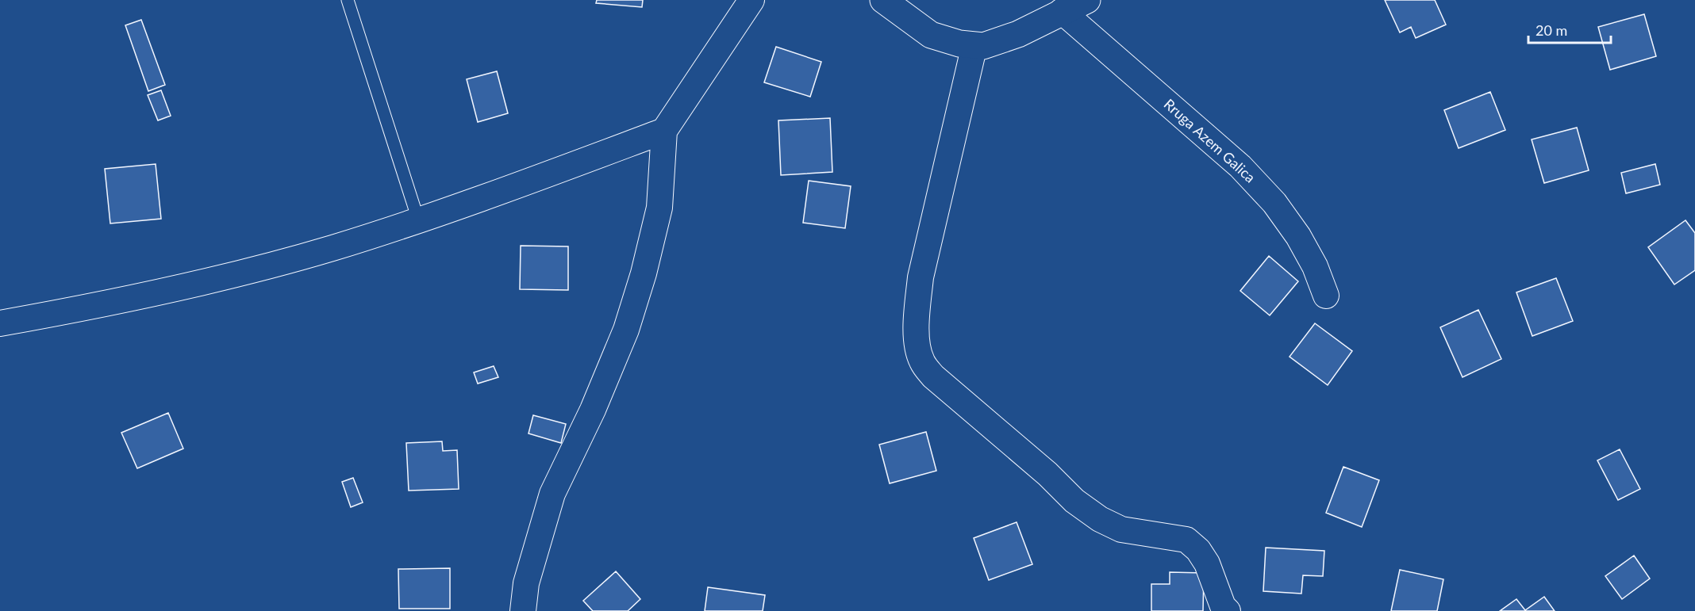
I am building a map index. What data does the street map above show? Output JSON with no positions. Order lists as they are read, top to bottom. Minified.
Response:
{"streets":{"street":["Rruga Azem Galica"]},"scale_bar":"20 m"}
